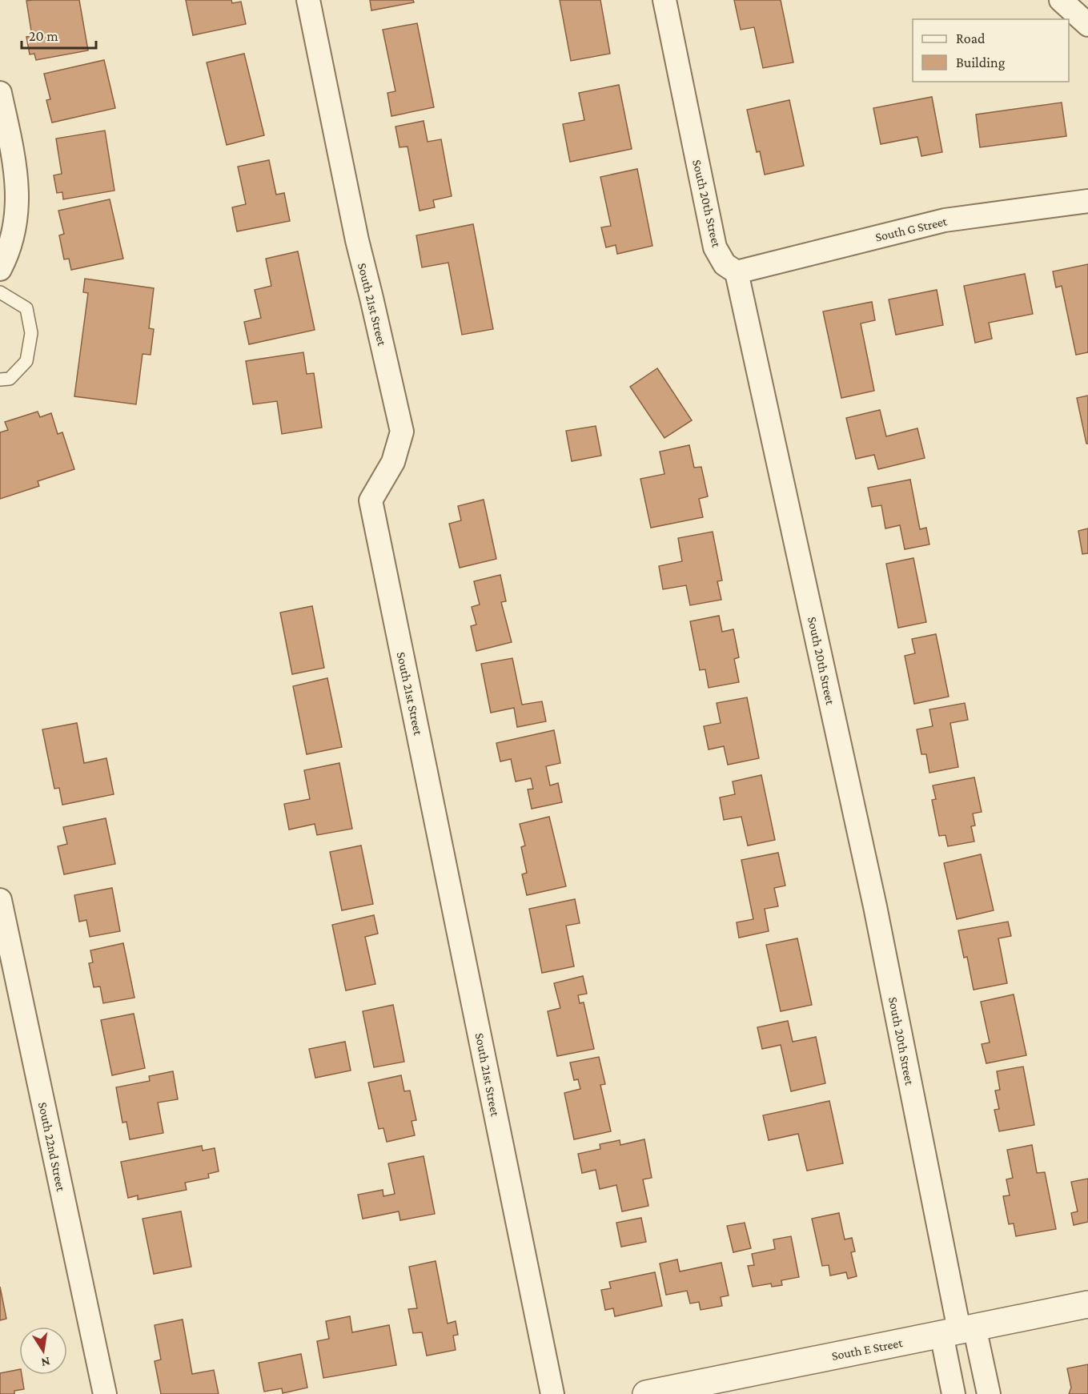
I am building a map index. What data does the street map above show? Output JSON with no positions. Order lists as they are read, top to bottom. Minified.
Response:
{"streets":{"street":["South 20th Street","South G Street","South 21st Street","South 22nd Street","South E Street"]},"crossings":[["South 20th Street","South G Street"],["South 20th Street","South E Street"]],"legend":["Road","Building"],"scale_bar":"20 m","north":"bottom"}
